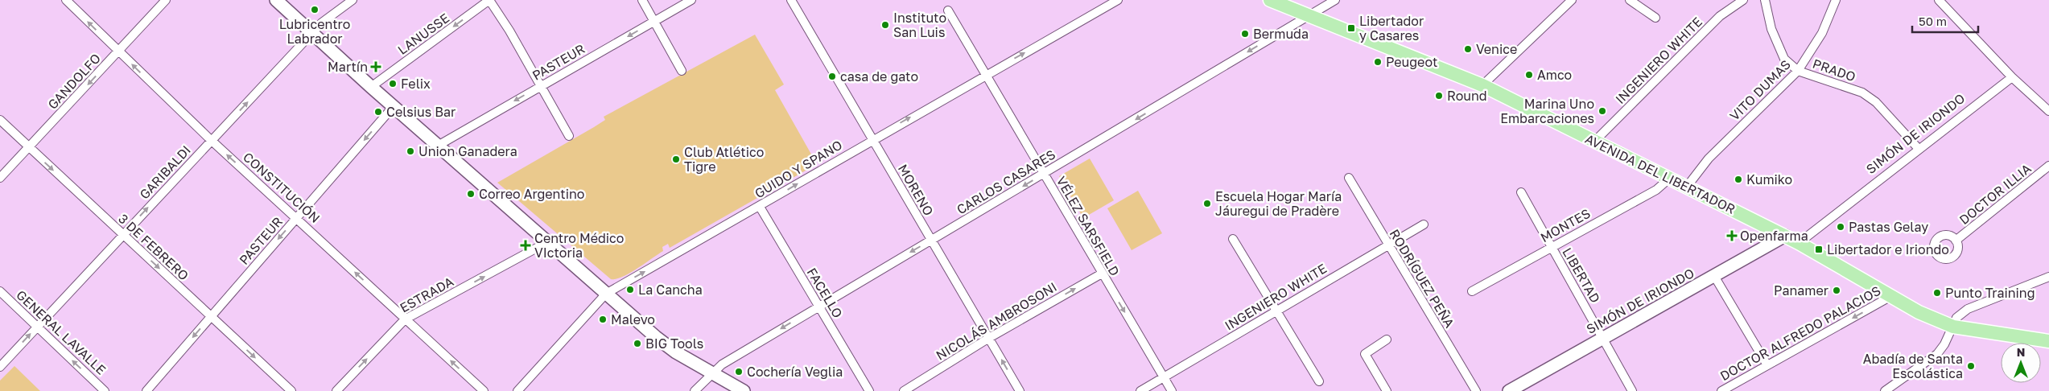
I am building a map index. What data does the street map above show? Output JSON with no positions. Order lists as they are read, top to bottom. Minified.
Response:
{"streets":{"main road":["SIMÓN DE IRIONDO","AVENIDA DEL LIBERTADOR"],"street":["LANUSSE","INGENIERO WHITE","PASTEUR","PRADO","GANDOLFO","VITO DUMAS","GUIDO Y SPANO","GARIBALDI","CARLOS CASARES","CONSTITUCIÓN","MORENO","DOCTOR ILLIA","MONTES","VÉLEZ SARSFIELD","3 DE FEBRERO","LIBERTAD","RODRÍGUEZ PEÑA","FACELLO","ESTRADA","NICOLÁS AMBROSONI","GENERAL LAVALLE","DOCTOR ALFREDO PALACIOS"]},"crossings":[["INGENIERO WHITE","AVENIDA DEL LIBERTADOR"],["INGENIERO WHITE","VÉLEZ SARSFIELD"],["INGENIERO WHITE","RODRÍGUEZ PEÑA"],["PASTEUR","CONSTITUCIÓN"],["PASTEUR","3 DE FEBRERO"],["PRADO","VITO DUMAS"],["PRADO","SIMÓN DE IRIONDO"],["GANDOLFO","CONSTITUCIÓN"],["GANDOLFO","3 DE FEBRERO"],["VITO DUMAS","AVENIDA DEL LIBERTADOR"],["SIMÓN DE IRIONDO","AVENIDA DEL LIBERTADOR"],["SIMÓN DE IRIONDO","LIBERTAD"],["GUIDO Y SPANO","MORENO"],["GUIDO Y SPANO","VÉLEZ SARSFIELD"],["GUIDO Y SPANO","FACELLO"],["GARIBALDI","CONSTITUCIÓN"],["GARIBALDI","3 DE FEBRERO"],["GARIBALDI","GENERAL LAVALLE"],["AVENIDA DEL LIBERTADOR","CARLOS CASARES"],["AVENIDA DEL LIBERTADOR","MONTES"],["AVENIDA DEL LIBERTADOR","DOCTOR ALFREDO PALACIOS"],["CARLOS CASARES","MORENO"],["CARLOS CASARES","VÉLEZ SARSFIELD"],["CARLOS CASARES","FACELLO"],["CONSTITUCIÓN","ESTRADA"],["MORENO","NICOLÁS AMBROSONI"],["MONTES","LIBERTAD"],["VÉLEZ SARSFIELD","NICOLÁS AMBROSONI"]],"one_way":["LANUSSE","PASTEUR","GANDOLFO","GUIDO Y SPANO","GARIBALDI","CARLOS CASARES","CONSTITUCIÓN","3 DE FEBRERO","ESTRADA","NICOLÁS AMBROSONI","GENERAL LAVALLE","DOCTOR ALFREDO PALACIOS"],"places":{"other":["Lubricentro Labrador","Instituto San Luis","Bermuda","Venice","Peugeot","Amco","casa de gato","Felix","Round","Marina Uno Embarcaciones","Celsius Bar","Union Ganadera","Club Atlético Tigre","Kumiko","Correo Argentino","Escuela Hogar María Jáuregui de Pradère","Pastas Gelay","La Cancha","Panamer","Punto Training","Malevo","BIG Tools","Abadía de Santa Escolástica","Cochería Veglia"],"transit":["Libertador y Casares","Libertador e Iriondo"],"health":["Martín","Openfarma","Centro Médico VIctoria"]},"scale_bar":"50 m","north":"top"}
